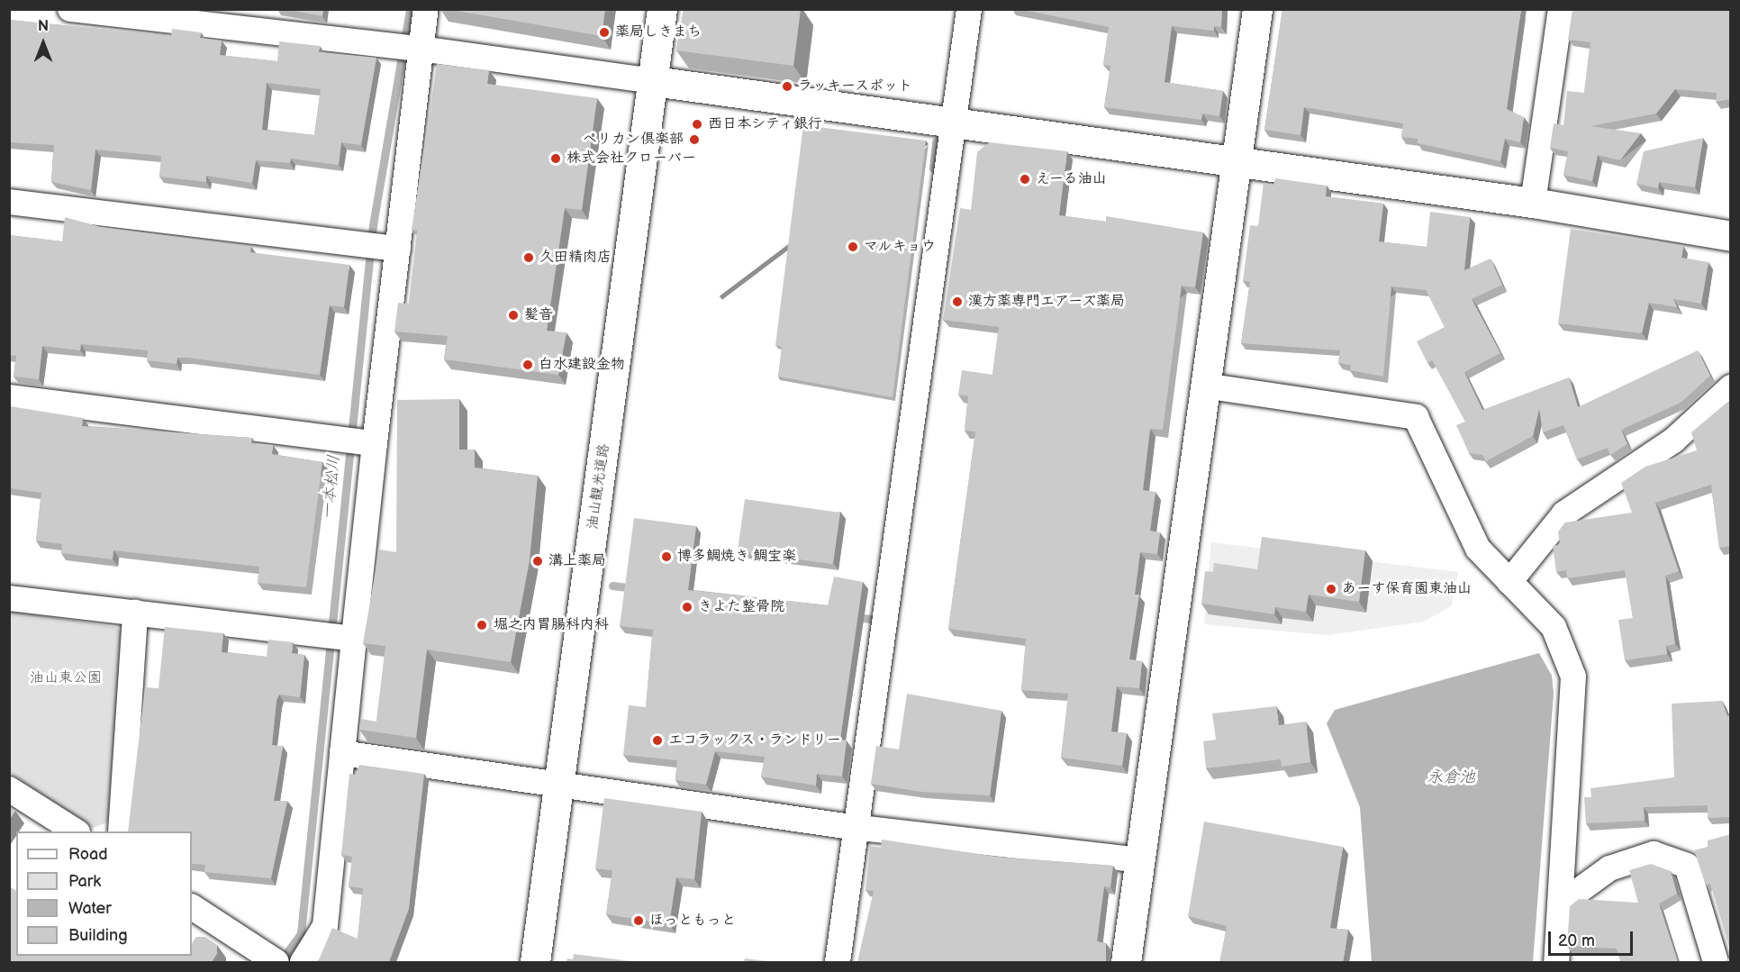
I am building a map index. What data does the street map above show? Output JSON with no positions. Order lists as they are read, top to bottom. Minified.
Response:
{"streets":{"street":["油山観光道路"]},"water":["一本松川","永倉池"],"parks":["油山東公園"],"places":["薬局しきまち","ラッキースポット","西日本シティ銀行","ペリカン倶楽部","株式会社クローバー","えーる油山","マルキョウ","久田精肉店","漢方薬専門エアーズ薬局","髪音","白水建設金物","博多鯛焼き 鯛宝楽","溝上薬局","あーす保育園東油山","きよた整骨院","堀之内胃腸科内科","エコラックス・ランドリー","ほっともっと"],"legend":["Road","Park","Water","Building"],"scale_bar":"20 m","north":"top"}
